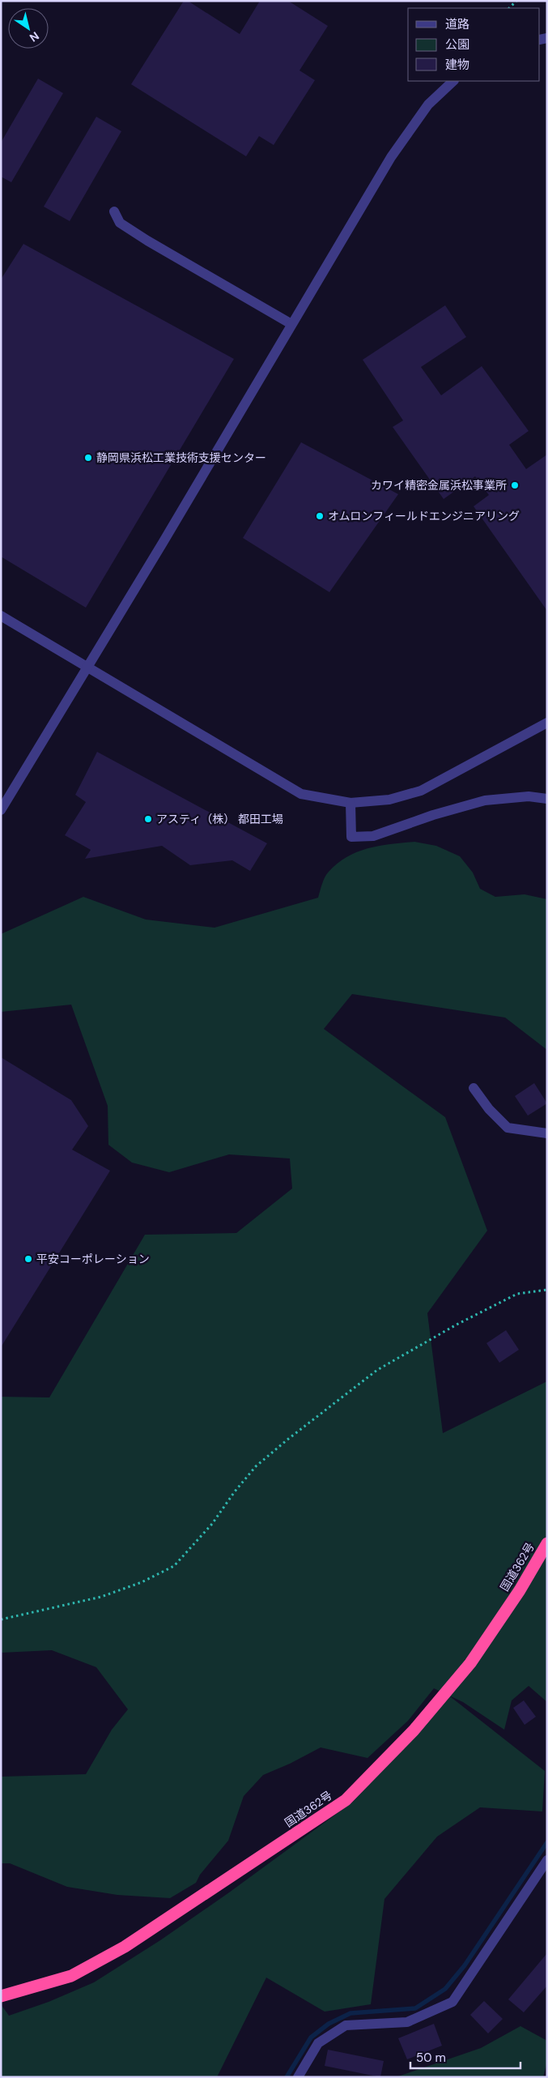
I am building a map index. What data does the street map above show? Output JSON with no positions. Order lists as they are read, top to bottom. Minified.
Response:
{"streets":{"highway":["国道362号"]},"places":["静岡県浜松工業技術支援センター","カワイ精密金属浜松事業所","オムロンフィールドエンジニアリング","アスティ（株） 都田工場","平安コーポレーション"],"legend":["道路","公園","建物"],"scale_bar":"50 m","north":"bottom right"}
